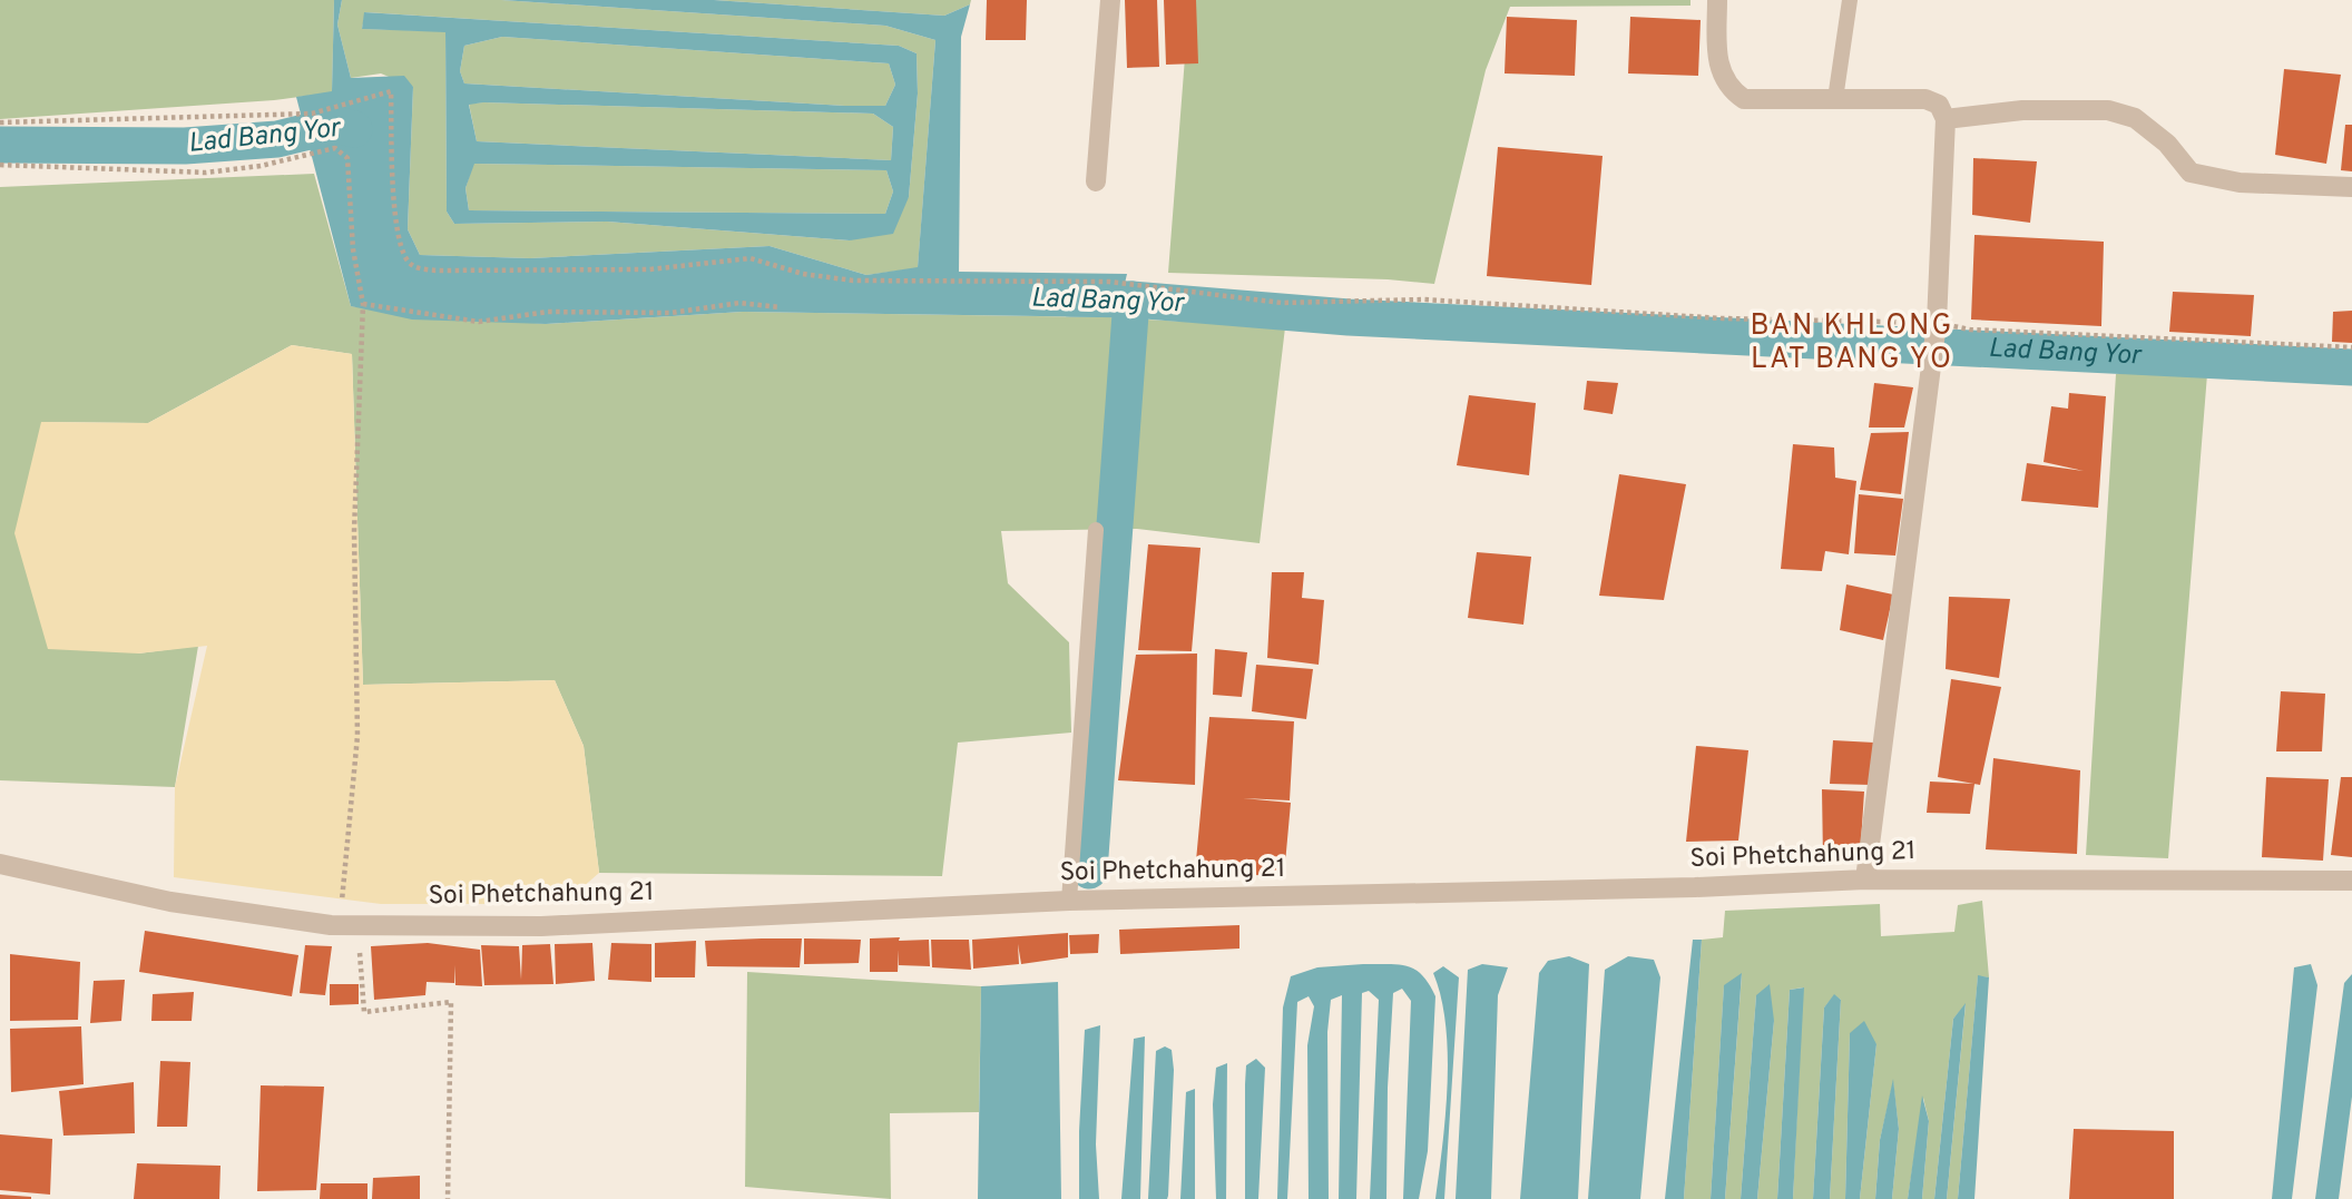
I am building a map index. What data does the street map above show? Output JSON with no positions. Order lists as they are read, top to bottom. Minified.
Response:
{"streets":{"street":["Soi Phetchahung 21"]},"districts":["BAN KHLONG LAT BANG YO"],"water":["Lad Bang Yor"]}
